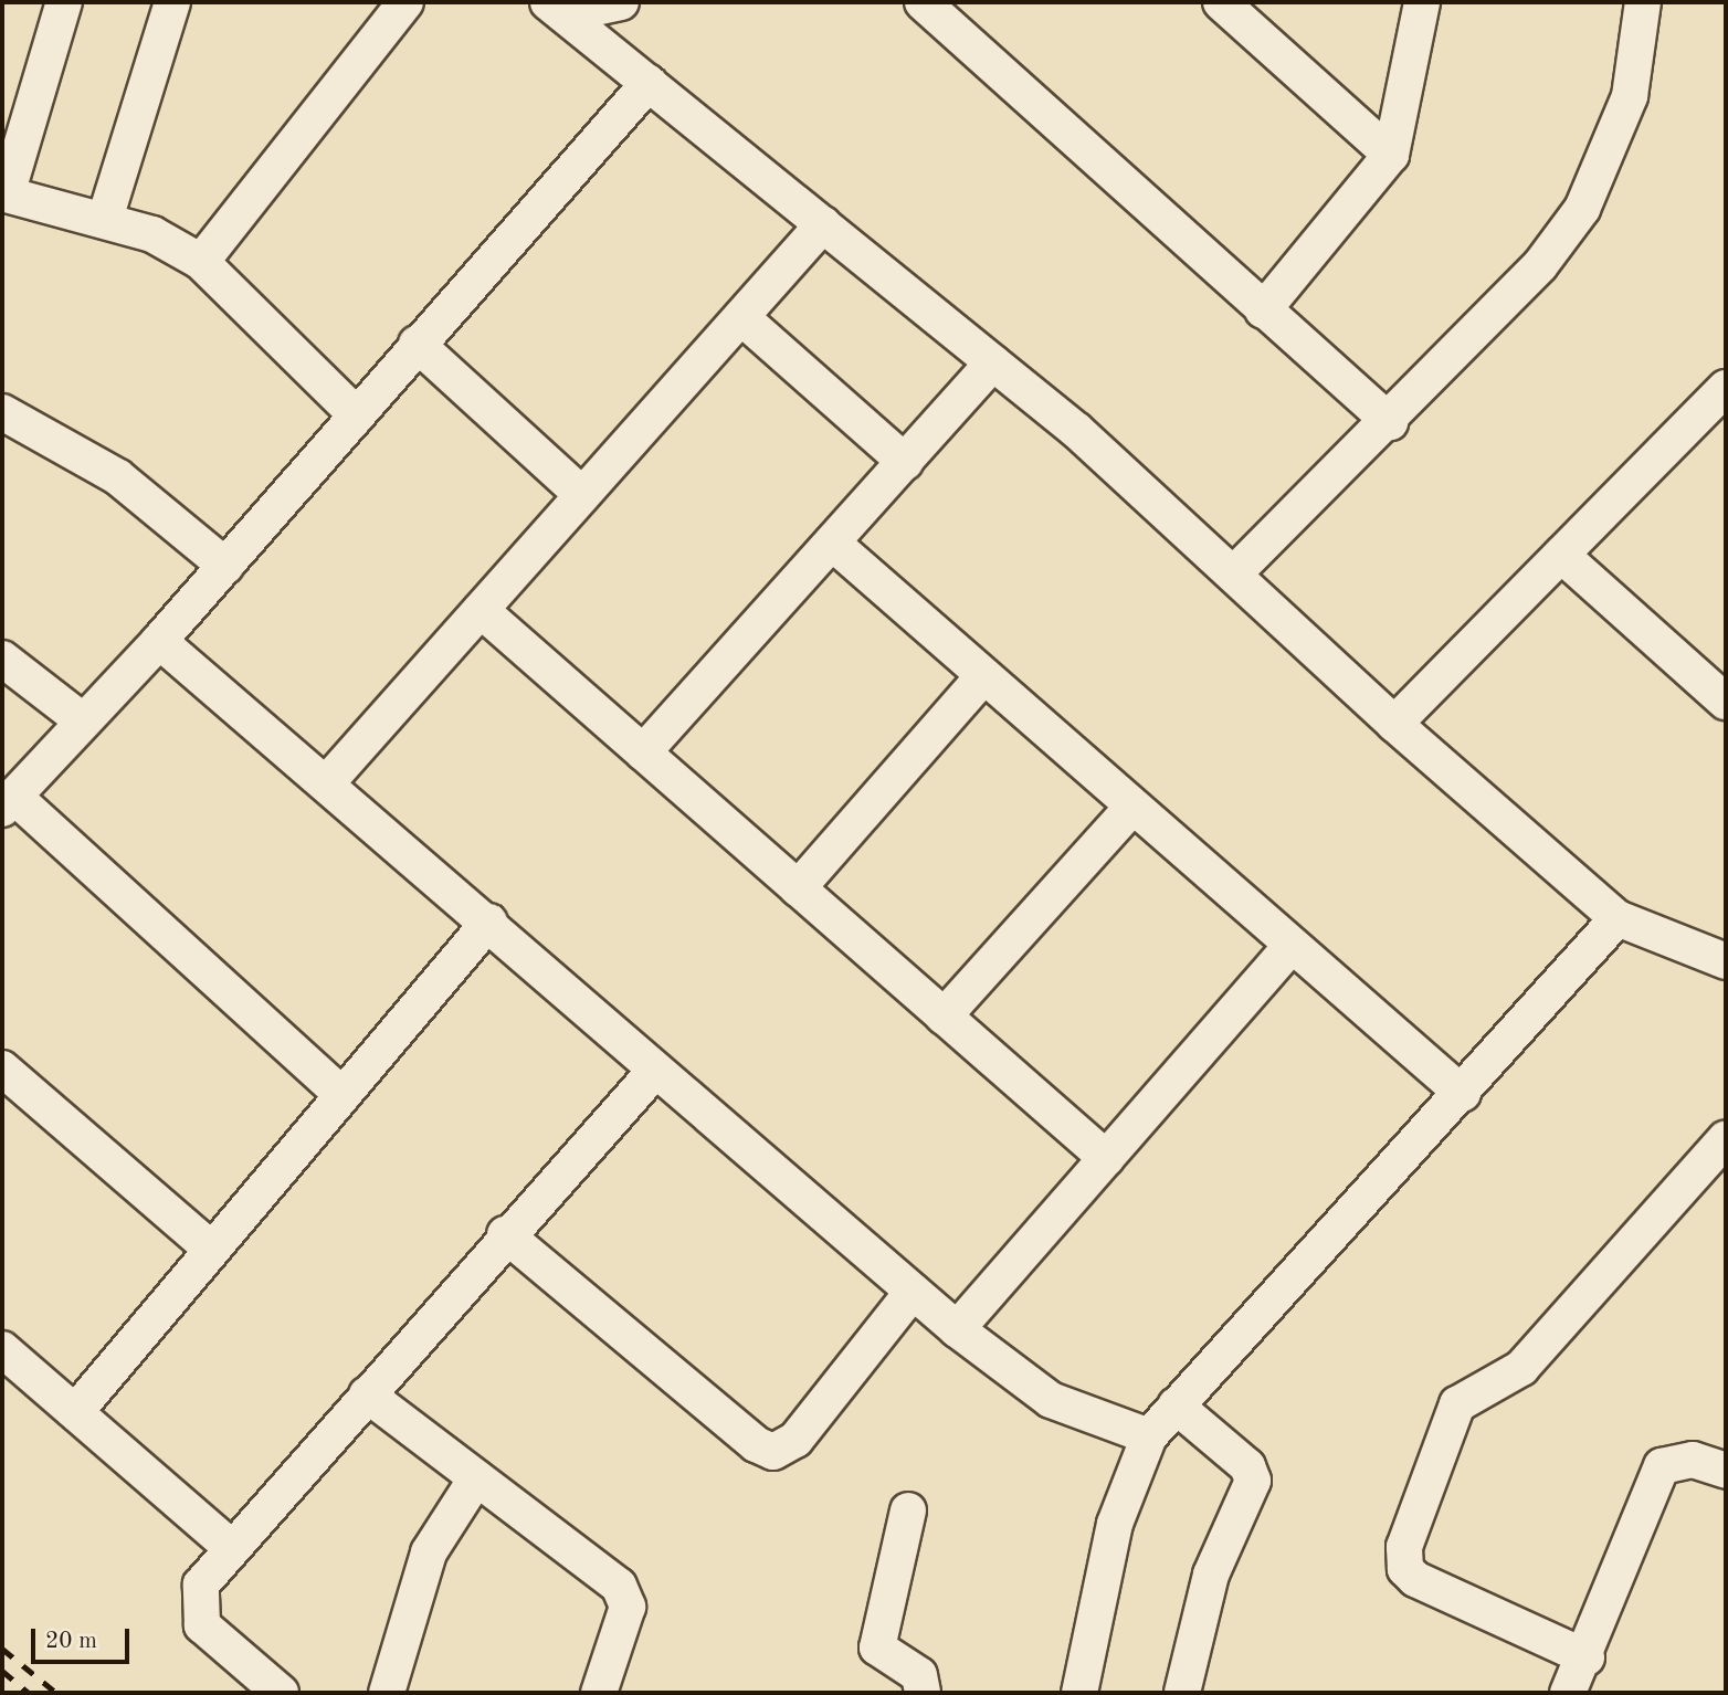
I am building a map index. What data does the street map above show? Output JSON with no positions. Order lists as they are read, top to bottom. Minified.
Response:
{"scale_bar":"20 m"}
